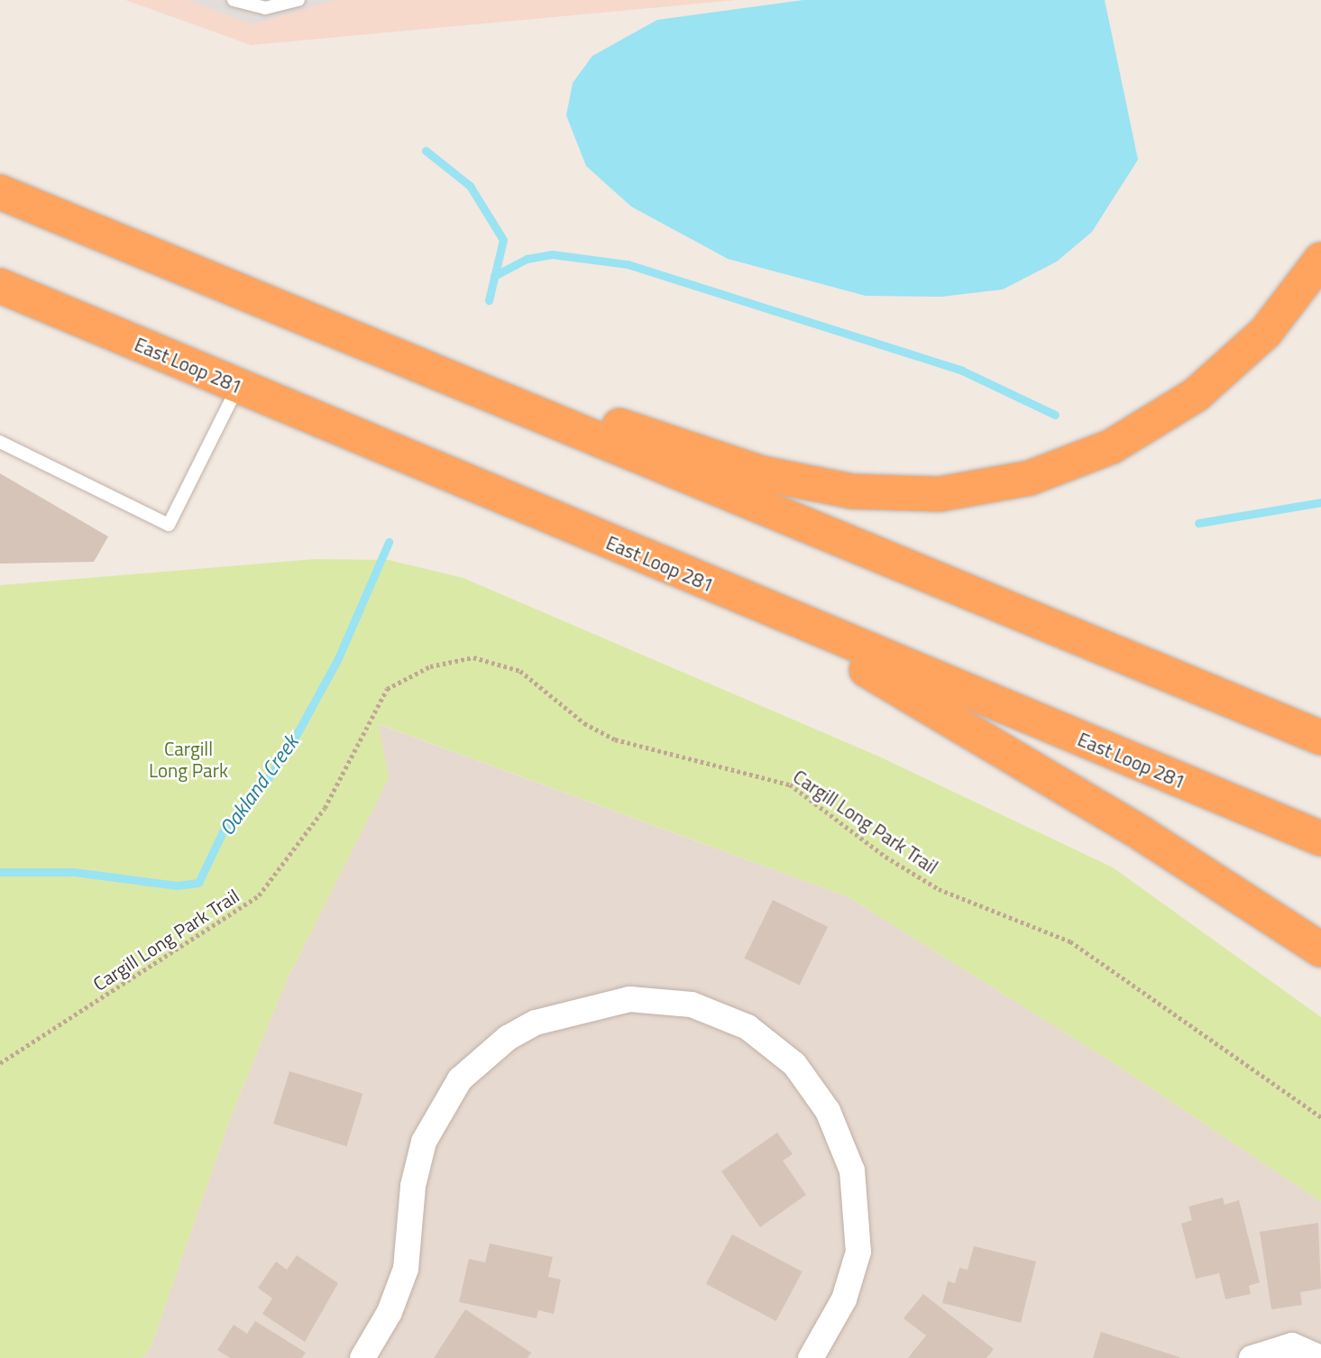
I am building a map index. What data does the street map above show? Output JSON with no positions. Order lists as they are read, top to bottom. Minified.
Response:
{"streets":{"highway":["East Loop 281"],"path":["Cargill Long Park Trail"]},"water":["Oakland Creek"],"parks":["Cargill Long Park"]}
